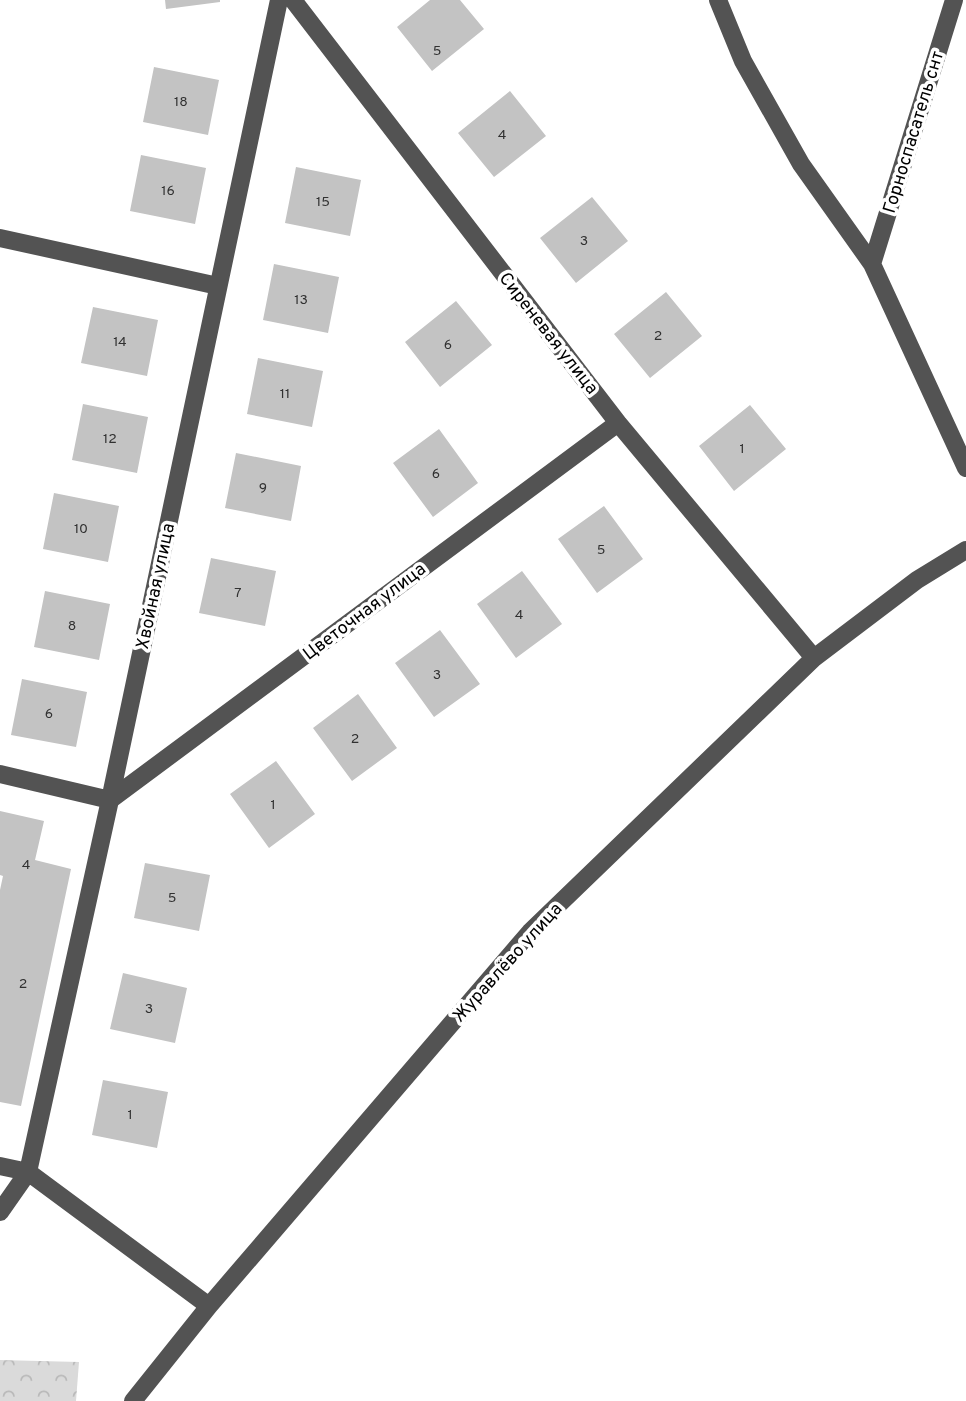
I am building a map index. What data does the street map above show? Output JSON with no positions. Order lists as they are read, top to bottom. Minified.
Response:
{"streets":{"street":["Горноспасатель снт","Сиреневая улица","Хвойная улица","Цветочная улица","Журавлёво улица"]},"crossings":[["Сиреневая улица","Цветочная улица"],["Сиреневая улица","Журавлёво улица"],["Хвойная улица","Цветочная улица"]],"house_numbers":["5","18","4","16","15","3","13","2","14","6","11","12","1","6","9","10","5","7","4","8","3","6","2","1","4","5","2","3","1"]}
